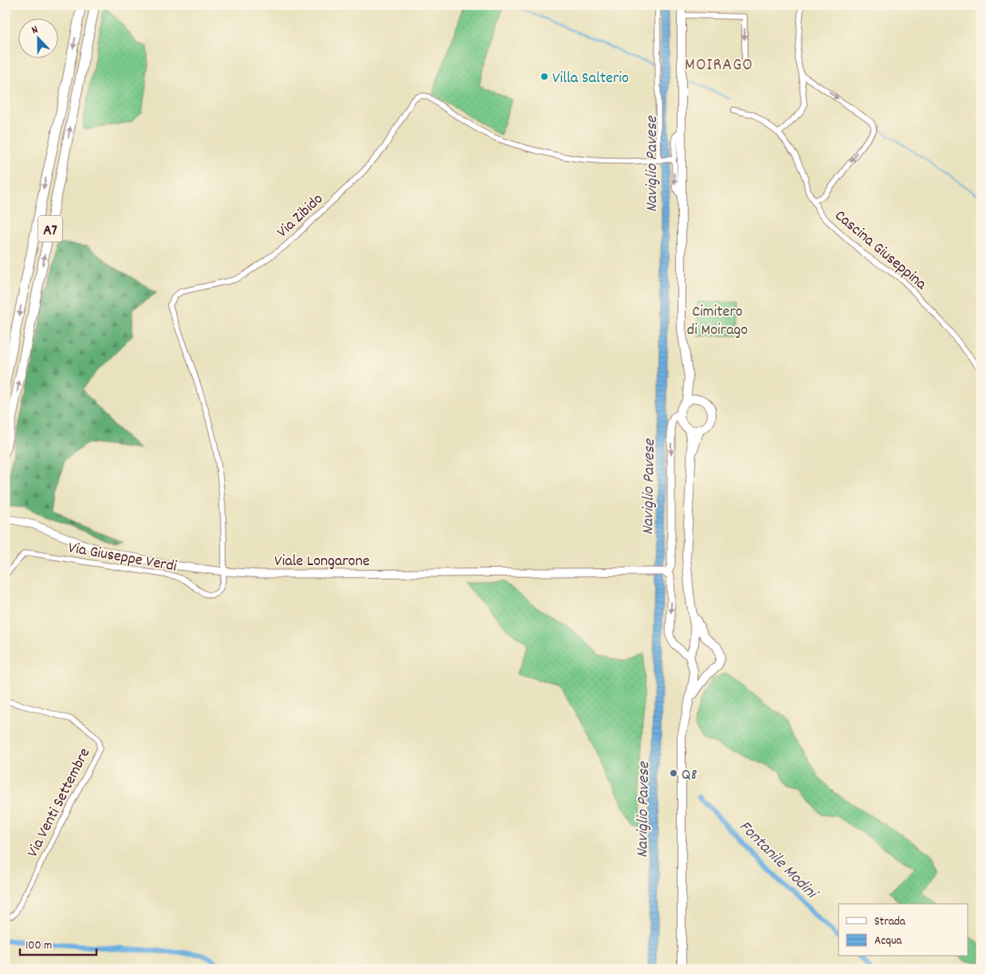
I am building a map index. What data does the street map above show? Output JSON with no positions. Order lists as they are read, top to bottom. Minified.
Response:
{"streets":{"highway":["A7"],"main road":["Viale Longarone"],"street":["Via Zibido","Cascina Giuseppina","Via Giuseppe Verdi","Via Venti Settembre"]},"crossings":[["Via Zibido","Via Giuseppe Verdi"],["Via Zibido","Viale Longarone"],["Via Giuseppe Verdi","Viale Longarone"]],"districts":["MOIRAGO"],"water":["Naviglio Pavese","Fontanile Modini"],"parks":["Cimitero di Moirago"],"places":["Villa Salterio","Q8"],"legend":["Strada","Acqua"],"scale_bar":"100 m","north":"top"}
